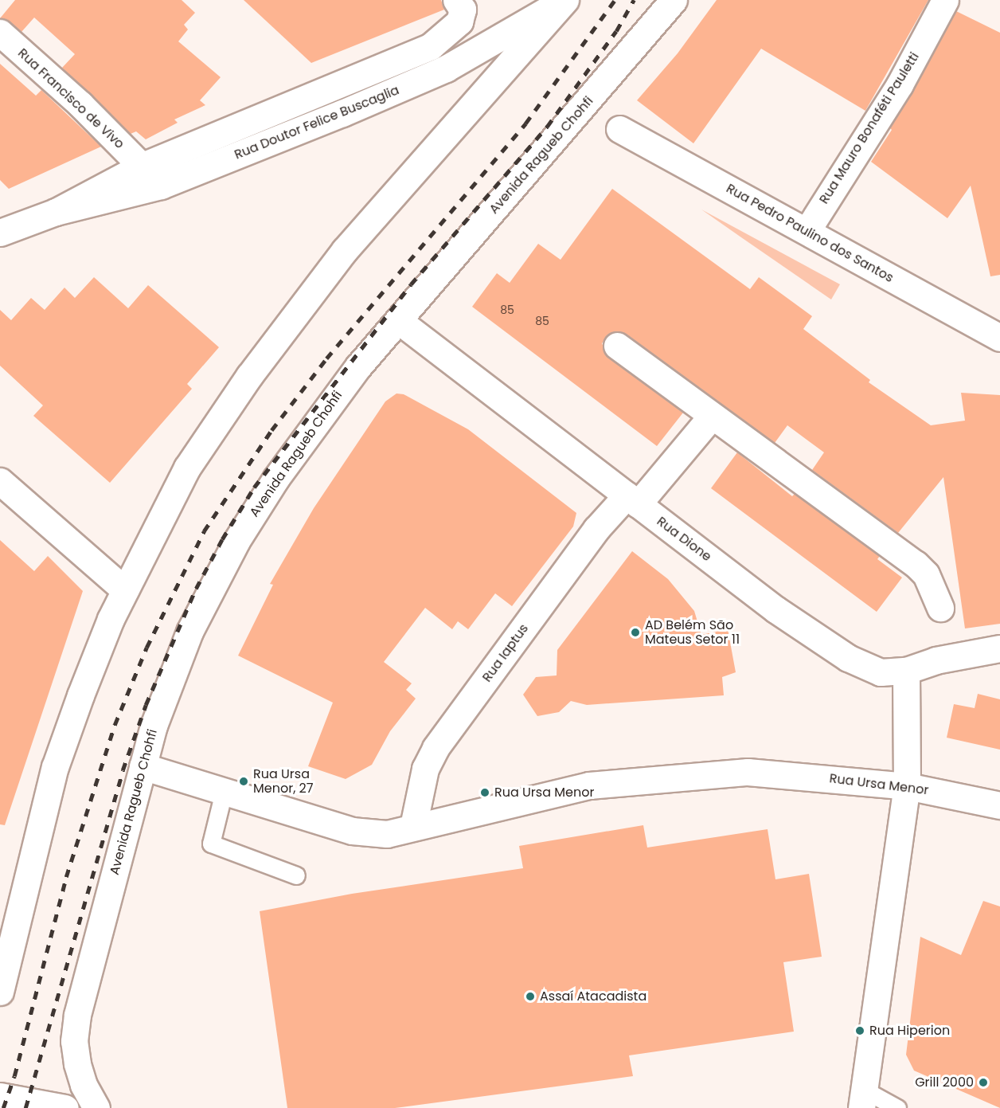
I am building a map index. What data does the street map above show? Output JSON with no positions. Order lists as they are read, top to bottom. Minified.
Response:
{"streets":{"main road":["Rua Francisco de Vivo","Rua Doutor Felice Buscaglia","Rua Mauro Bonaféti Pauletti","Avenida Ragueb Chohfi","Rua Pedro Paulino dos Santos","Rua Dione","Rua Iaptus","Rua Ursa Menor"]},"crossings":[["Rua Francisco de Vivo","Rua Doutor Felice Buscaglia"],["Rua Mauro Bonaféti Pauletti","Rua Pedro Paulino dos Santos"],["Avenida Ragueb Chohfi","Rua Dione"],["Avenida Ragueb Chohfi","Rua Ursa Menor"],["Rua Dione","Rua Iaptus"],["Rua Iaptus","Rua Ursa Menor"]],"places":["AD Belém São Mateus Setor 11","Rua Ursa Menor, 27","Rua Ursa Menor","Assaí Atacadista","Rua Hiperion","Grill 2000"],"house_numbers":["85","85"]}
